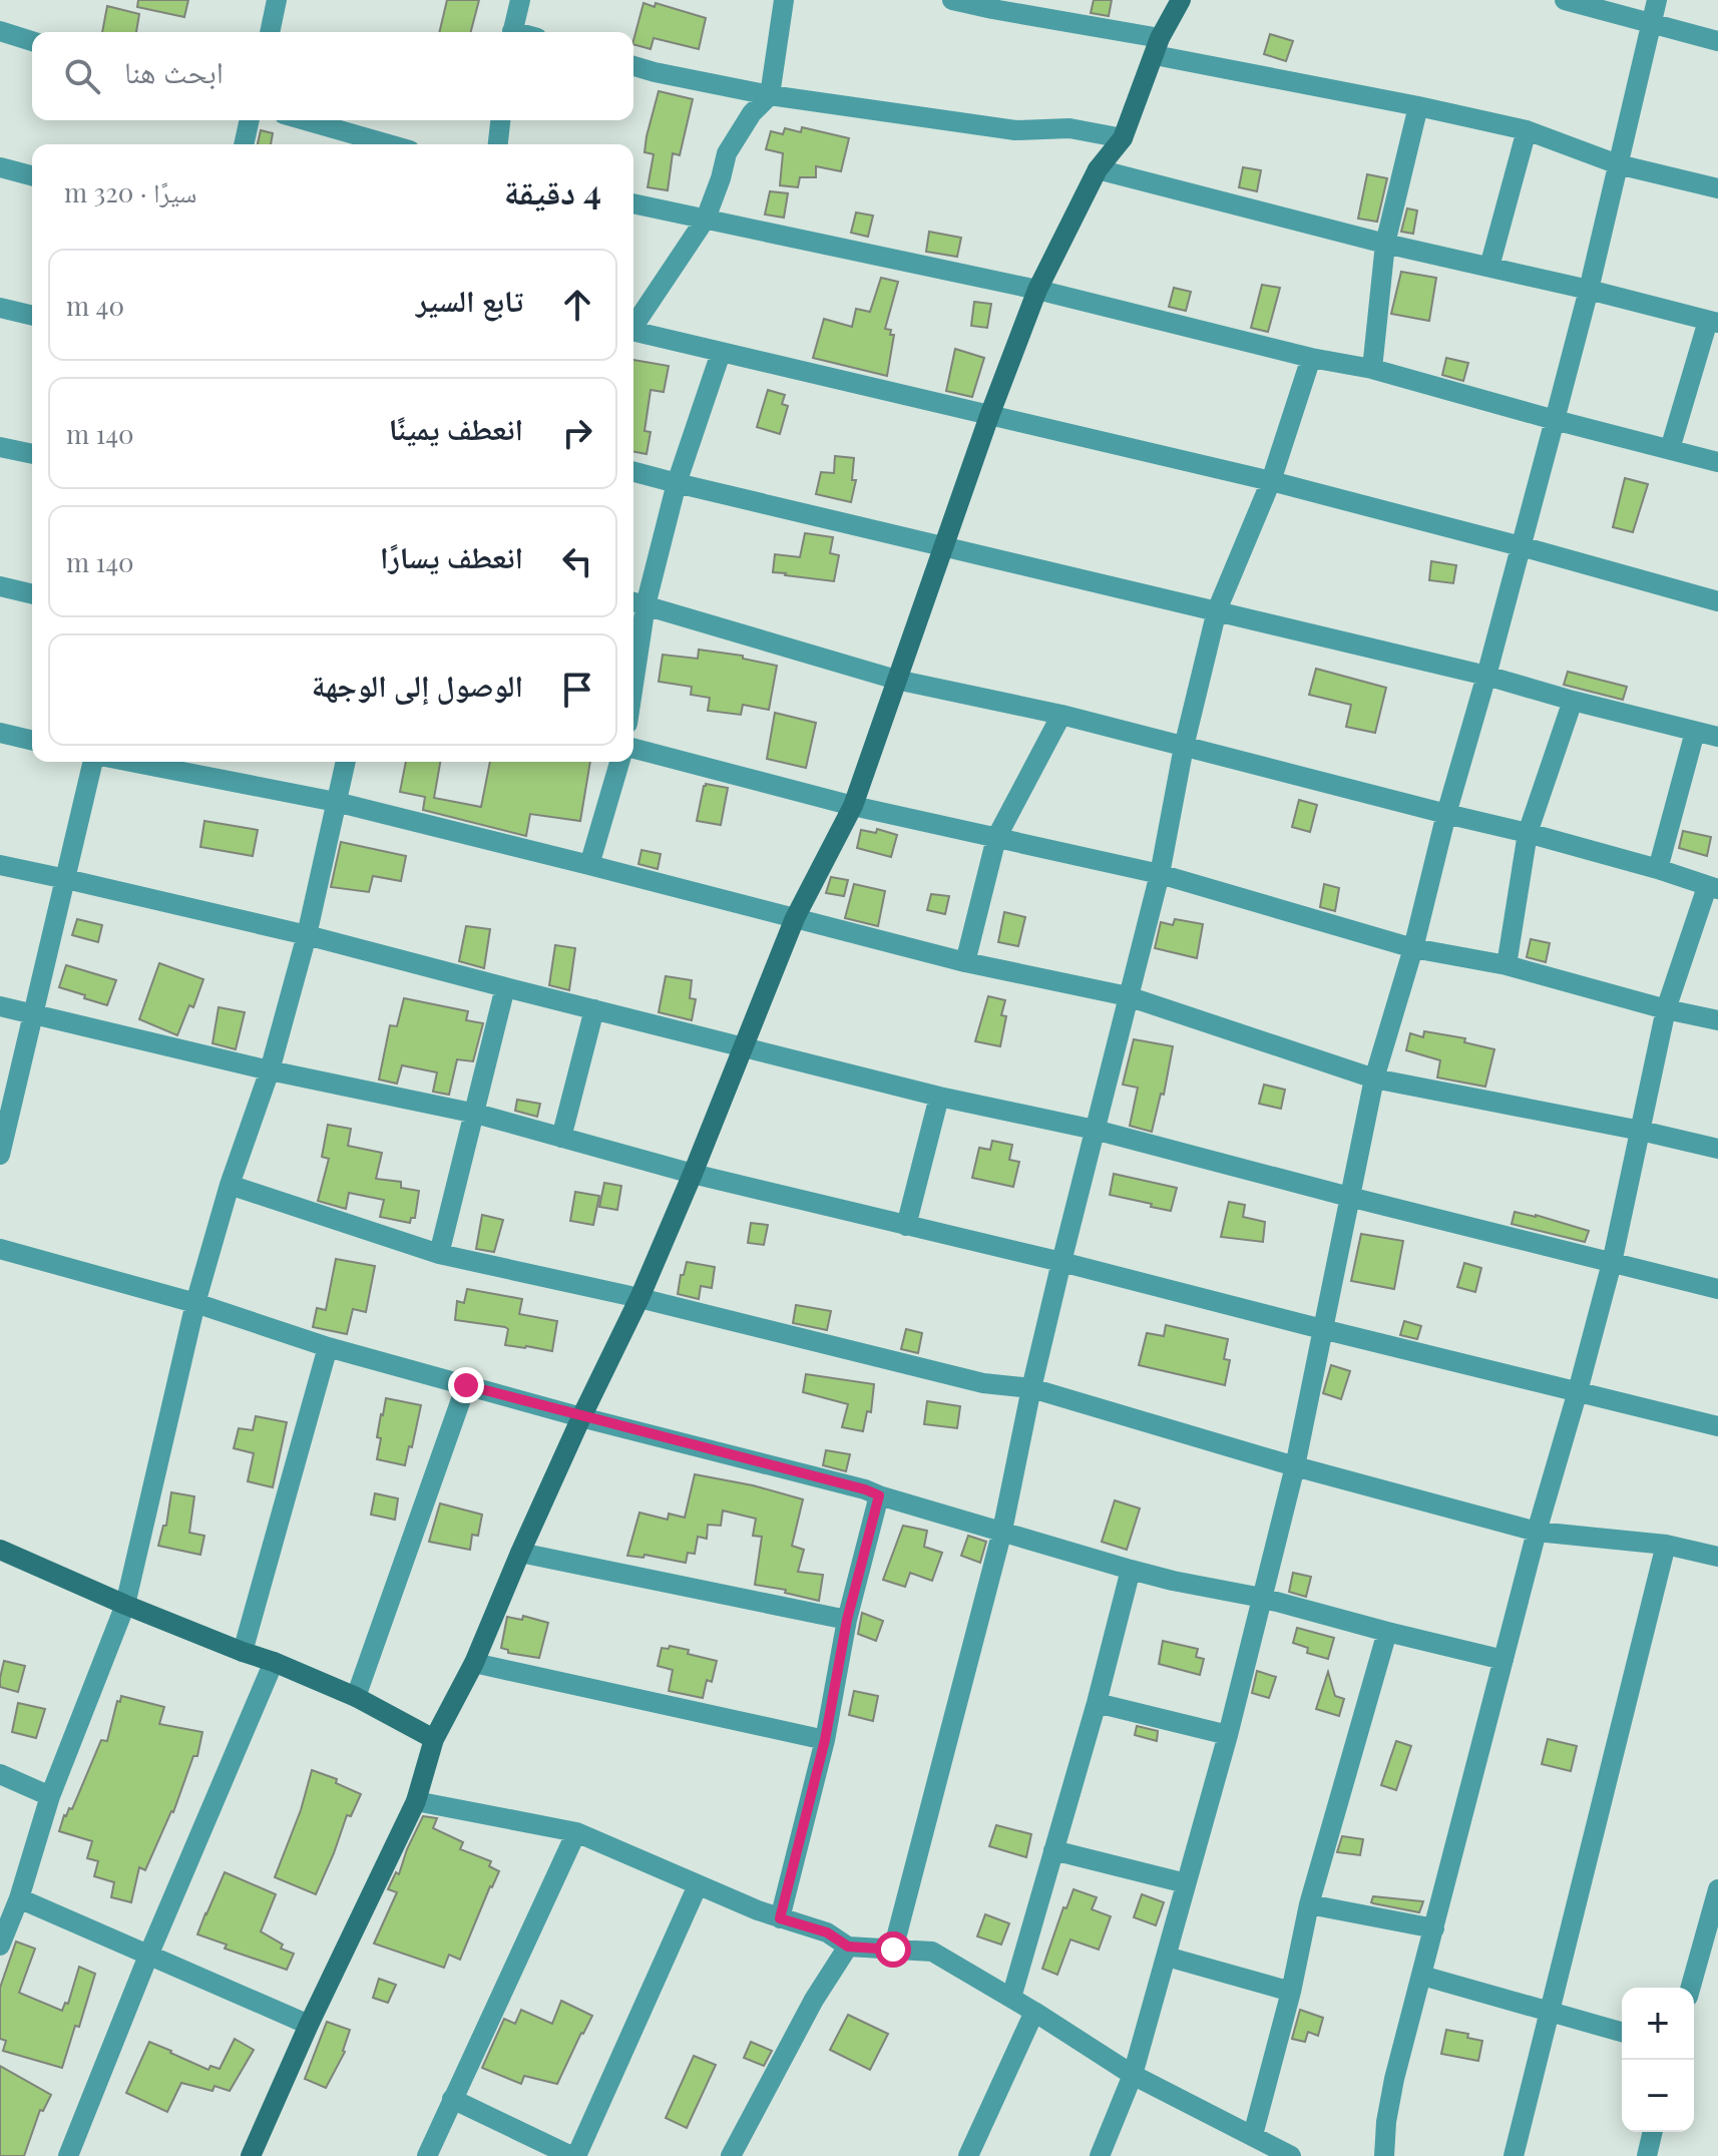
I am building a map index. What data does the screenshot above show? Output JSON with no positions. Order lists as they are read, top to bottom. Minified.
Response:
{"page":{"search":"ابحث هنا","heading":["4 دقيقة","سيرًا · 320 m"],"list":[["تابع السير","40 m"],["انعطف يمينًا","140 m"],["انعطف يسارًا","140 m"],"الوصول إلى الوجهة"],"map_buttons":["+","−"]}}
